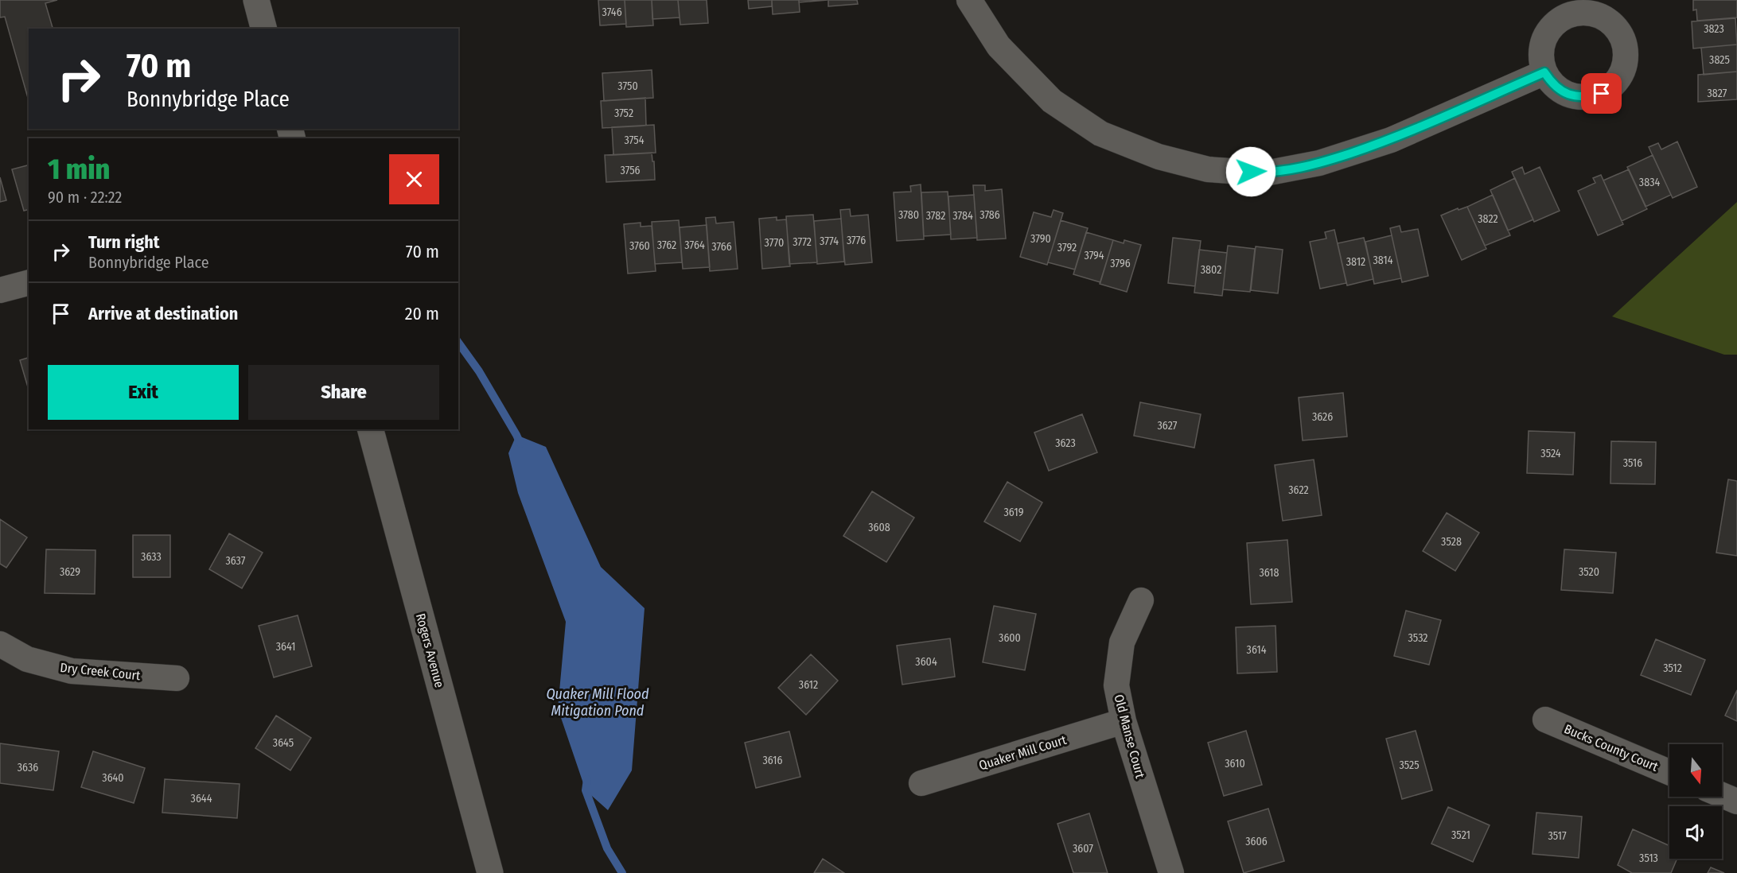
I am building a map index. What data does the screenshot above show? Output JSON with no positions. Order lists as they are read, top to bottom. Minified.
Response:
{"streets":{"street":["Rogers Avenue","Dry Creek Court","Old Manse Court","Bucks County Court","Quaker Mill Court"]},"crossings":[["Old Manse Court","Quaker Mill Court"]],"water":["Quaker Mill Flood Mitigation Pond"],"house_numbers":["3746","3823","3825","3750","3827","3752","3754","3756","3834","3780","3786","3782","3784","3822","3790","3776","3774","3772","3770","3762","3764","3760","3766","3792","3794","3814","3812","3796","3802","3626","3627","3623","3524","3516","3622","3619","3608","3528","3633","3637","3629","3520","3618","3600","3532","3641","3614","3604","3512","3612","3645","3616","3610","3525","3636","3640","3644","3521","3517","3606","3607","3513"],"north":"bottom","page":{"turn":["70 m","Bonnybridge Place"],"heading":["1 min","90 m · 22:22"],"list":[{"name":"Turn right","note":"Bonnybridge Place","value":"70 m"},{"name":"Arrive at destination","value":"20 m"}],"buttons":["Exit","Share"]}}
